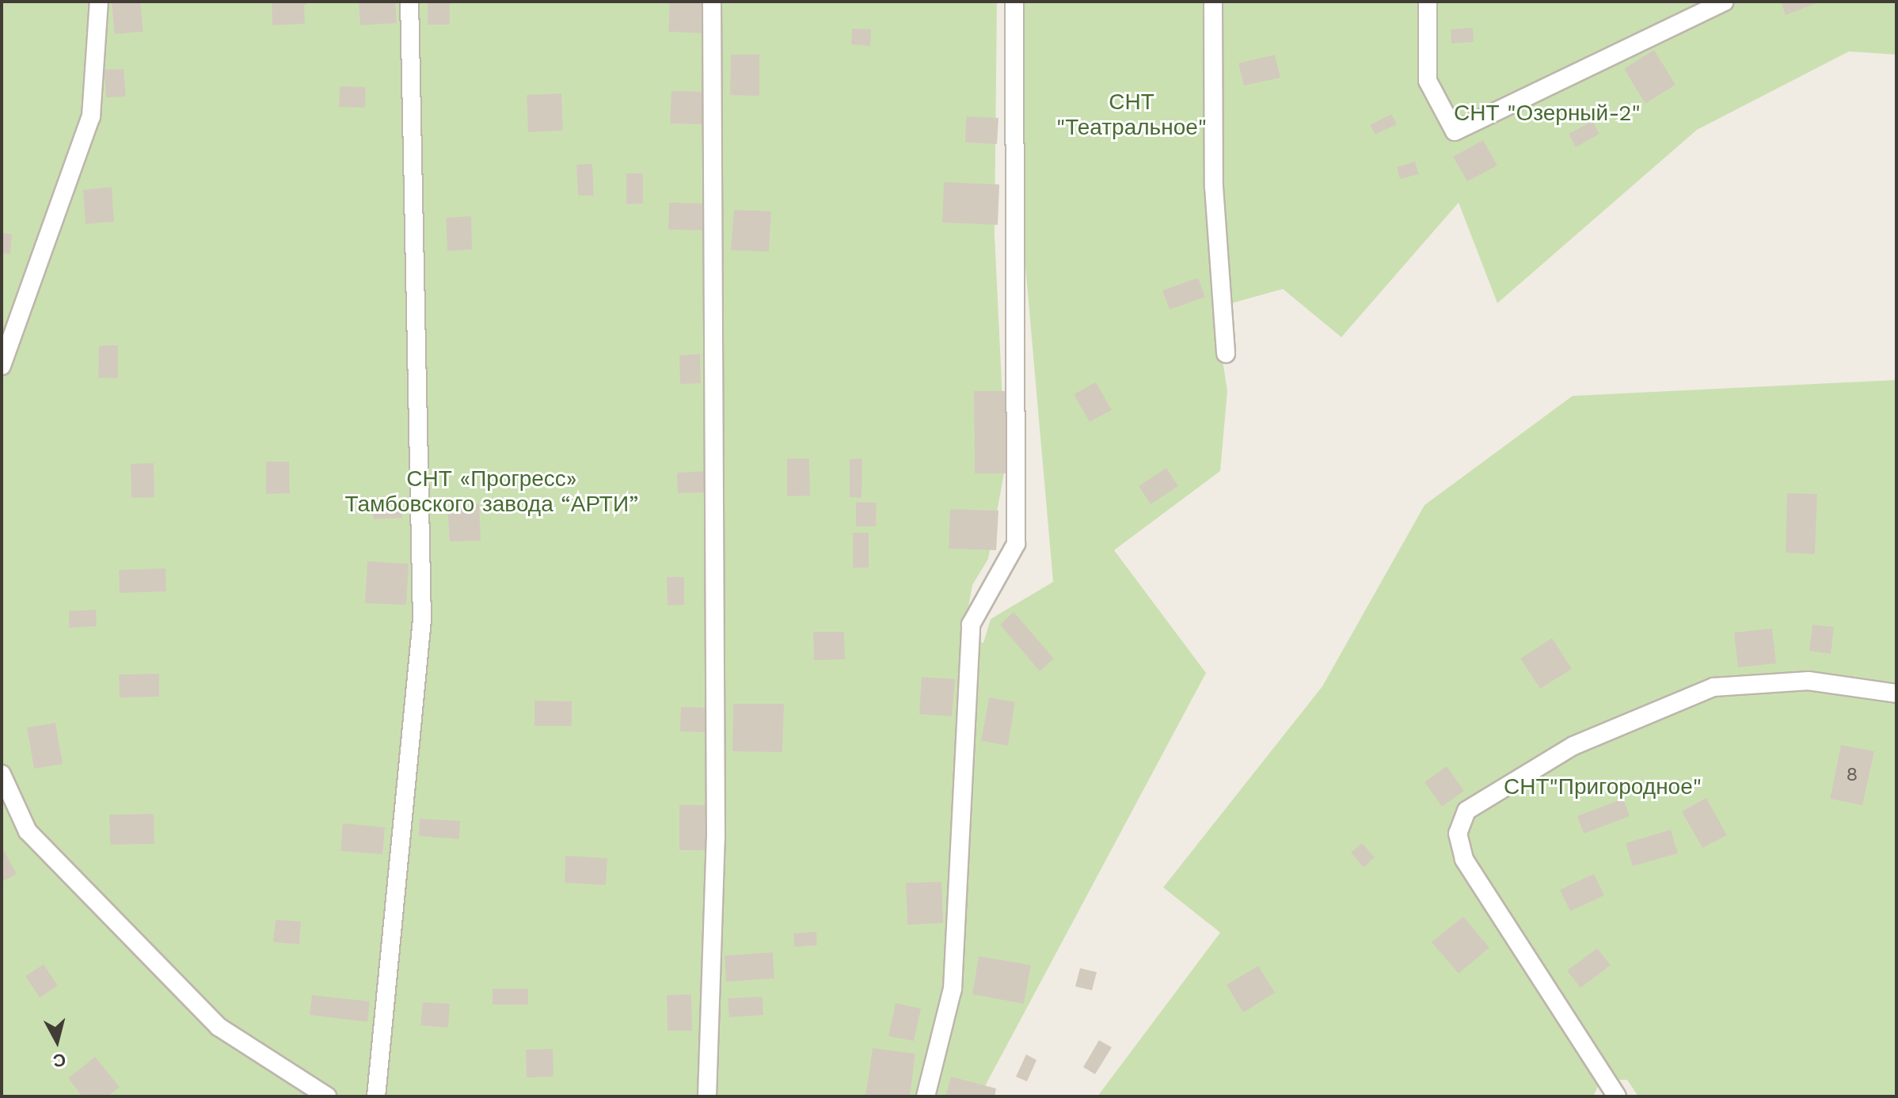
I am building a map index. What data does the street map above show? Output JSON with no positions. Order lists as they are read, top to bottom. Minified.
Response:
{"parks":["СНТ \"Театральное\"","СНТ \"Озерный-2\"","СНТ «Прогресс» Тамбовского завода “АРТИ”","СНТ\"Пригородное\""],"house_numbers":["8"],"north":"bottom"}
